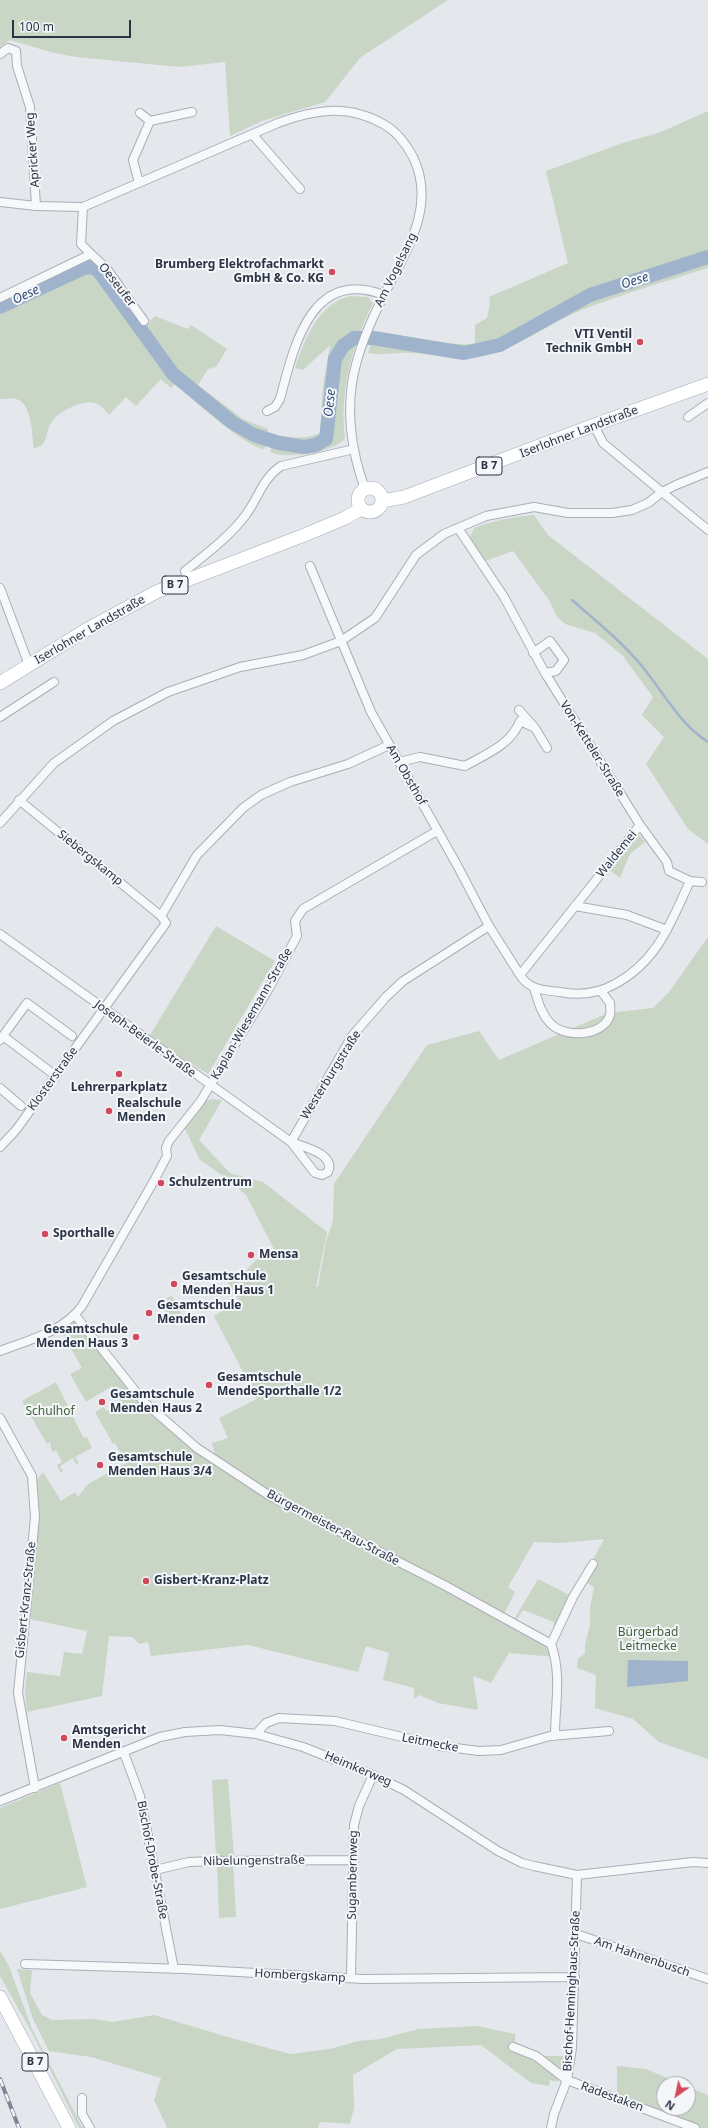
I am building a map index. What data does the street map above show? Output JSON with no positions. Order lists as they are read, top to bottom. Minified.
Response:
{"streets":{"main road":["Iserlohner Landstraße","B 7"],"street":["Apricker Weg","Am Vogelsang","Oeseufer","Von-Ketteler-Straße","Am Obsthof","Waldemei","Siebergskamp","Kaplan-Wiesemann-Straße","Joseph-Beierle-Straße","Westerburgstraße","Klosterstraße","Bürgermeister-Rau-Straße","Gisbert-Kranz-Straße","Leitmecke","Heimkerweg","Bischof-Drobe-Straße","Nibelungenstraße","Sugambernweg","Am Hahnenbusch","Hombergskamp","Bischof-Henninghaus-Straße","Radestaken"]},"crossings":[["Am Vogelsang","Iserlohner Landstraße"],["Am Vogelsang","B 7"],["Iserlohner Landstraße","B 7"],["Von-Ketteler-Straße","Waldemei"],["Am Obsthof","Waldemei"],["Am Obsthof","Kaplan-Wiesemann-Straße"],["Am Obsthof","Westerburgstraße"],["Siebergskamp","Klosterstraße"],["Kaplan-Wiesemann-Straße","Joseph-Beierle-Straße"],["Kaplan-Wiesemann-Straße","Bürgermeister-Rau-Straße"],["Joseph-Beierle-Straße","Westerburgstraße"],["Joseph-Beierle-Straße","Klosterstraße"],["Gisbert-Kranz-Straße","Heimkerweg"],["Leitmecke","Heimkerweg"],["Heimkerweg","Bischof-Drobe-Straße"],["Heimkerweg","Sugambernweg"],["Heimkerweg","Bischof-Henninghaus-Straße"],["Bischof-Drobe-Straße","Nibelungenstraße"],["Bischof-Drobe-Straße","Hombergskamp"],["Nibelungenstraße","Sugambernweg"],["Sugambernweg","Hombergskamp"],["Am Hahnenbusch","Bischof-Henninghaus-Straße"],["Hombergskamp","Bischof-Henninghaus-Straße"],["Bischof-Henninghaus-Straße","Radestaken"]],"water":["Oese"],"parks":["Schulhof","Bürgerbad Leitmecke"],"places":["Brumberg Elektrofachmarkt GmbH & Co. KG","VTI Ventil Technik GmbH","Lehrerparkplatz","Realschule Menden","Schulzentrum","Sporthalle","Mensa","Gesamtschule Menden Haus 1","Gesamtschule Menden","Gesamtschule Menden Haus 3","Gesamtschule MendeSporthalle 1/2","Gesamtschule Menden Haus 2","Gesamtschule Menden Haus 3/4","Gisbert-Kranz-Platz","Amtsgericht Menden"],"scale_bar":"100 m","north":"bottom left"}
